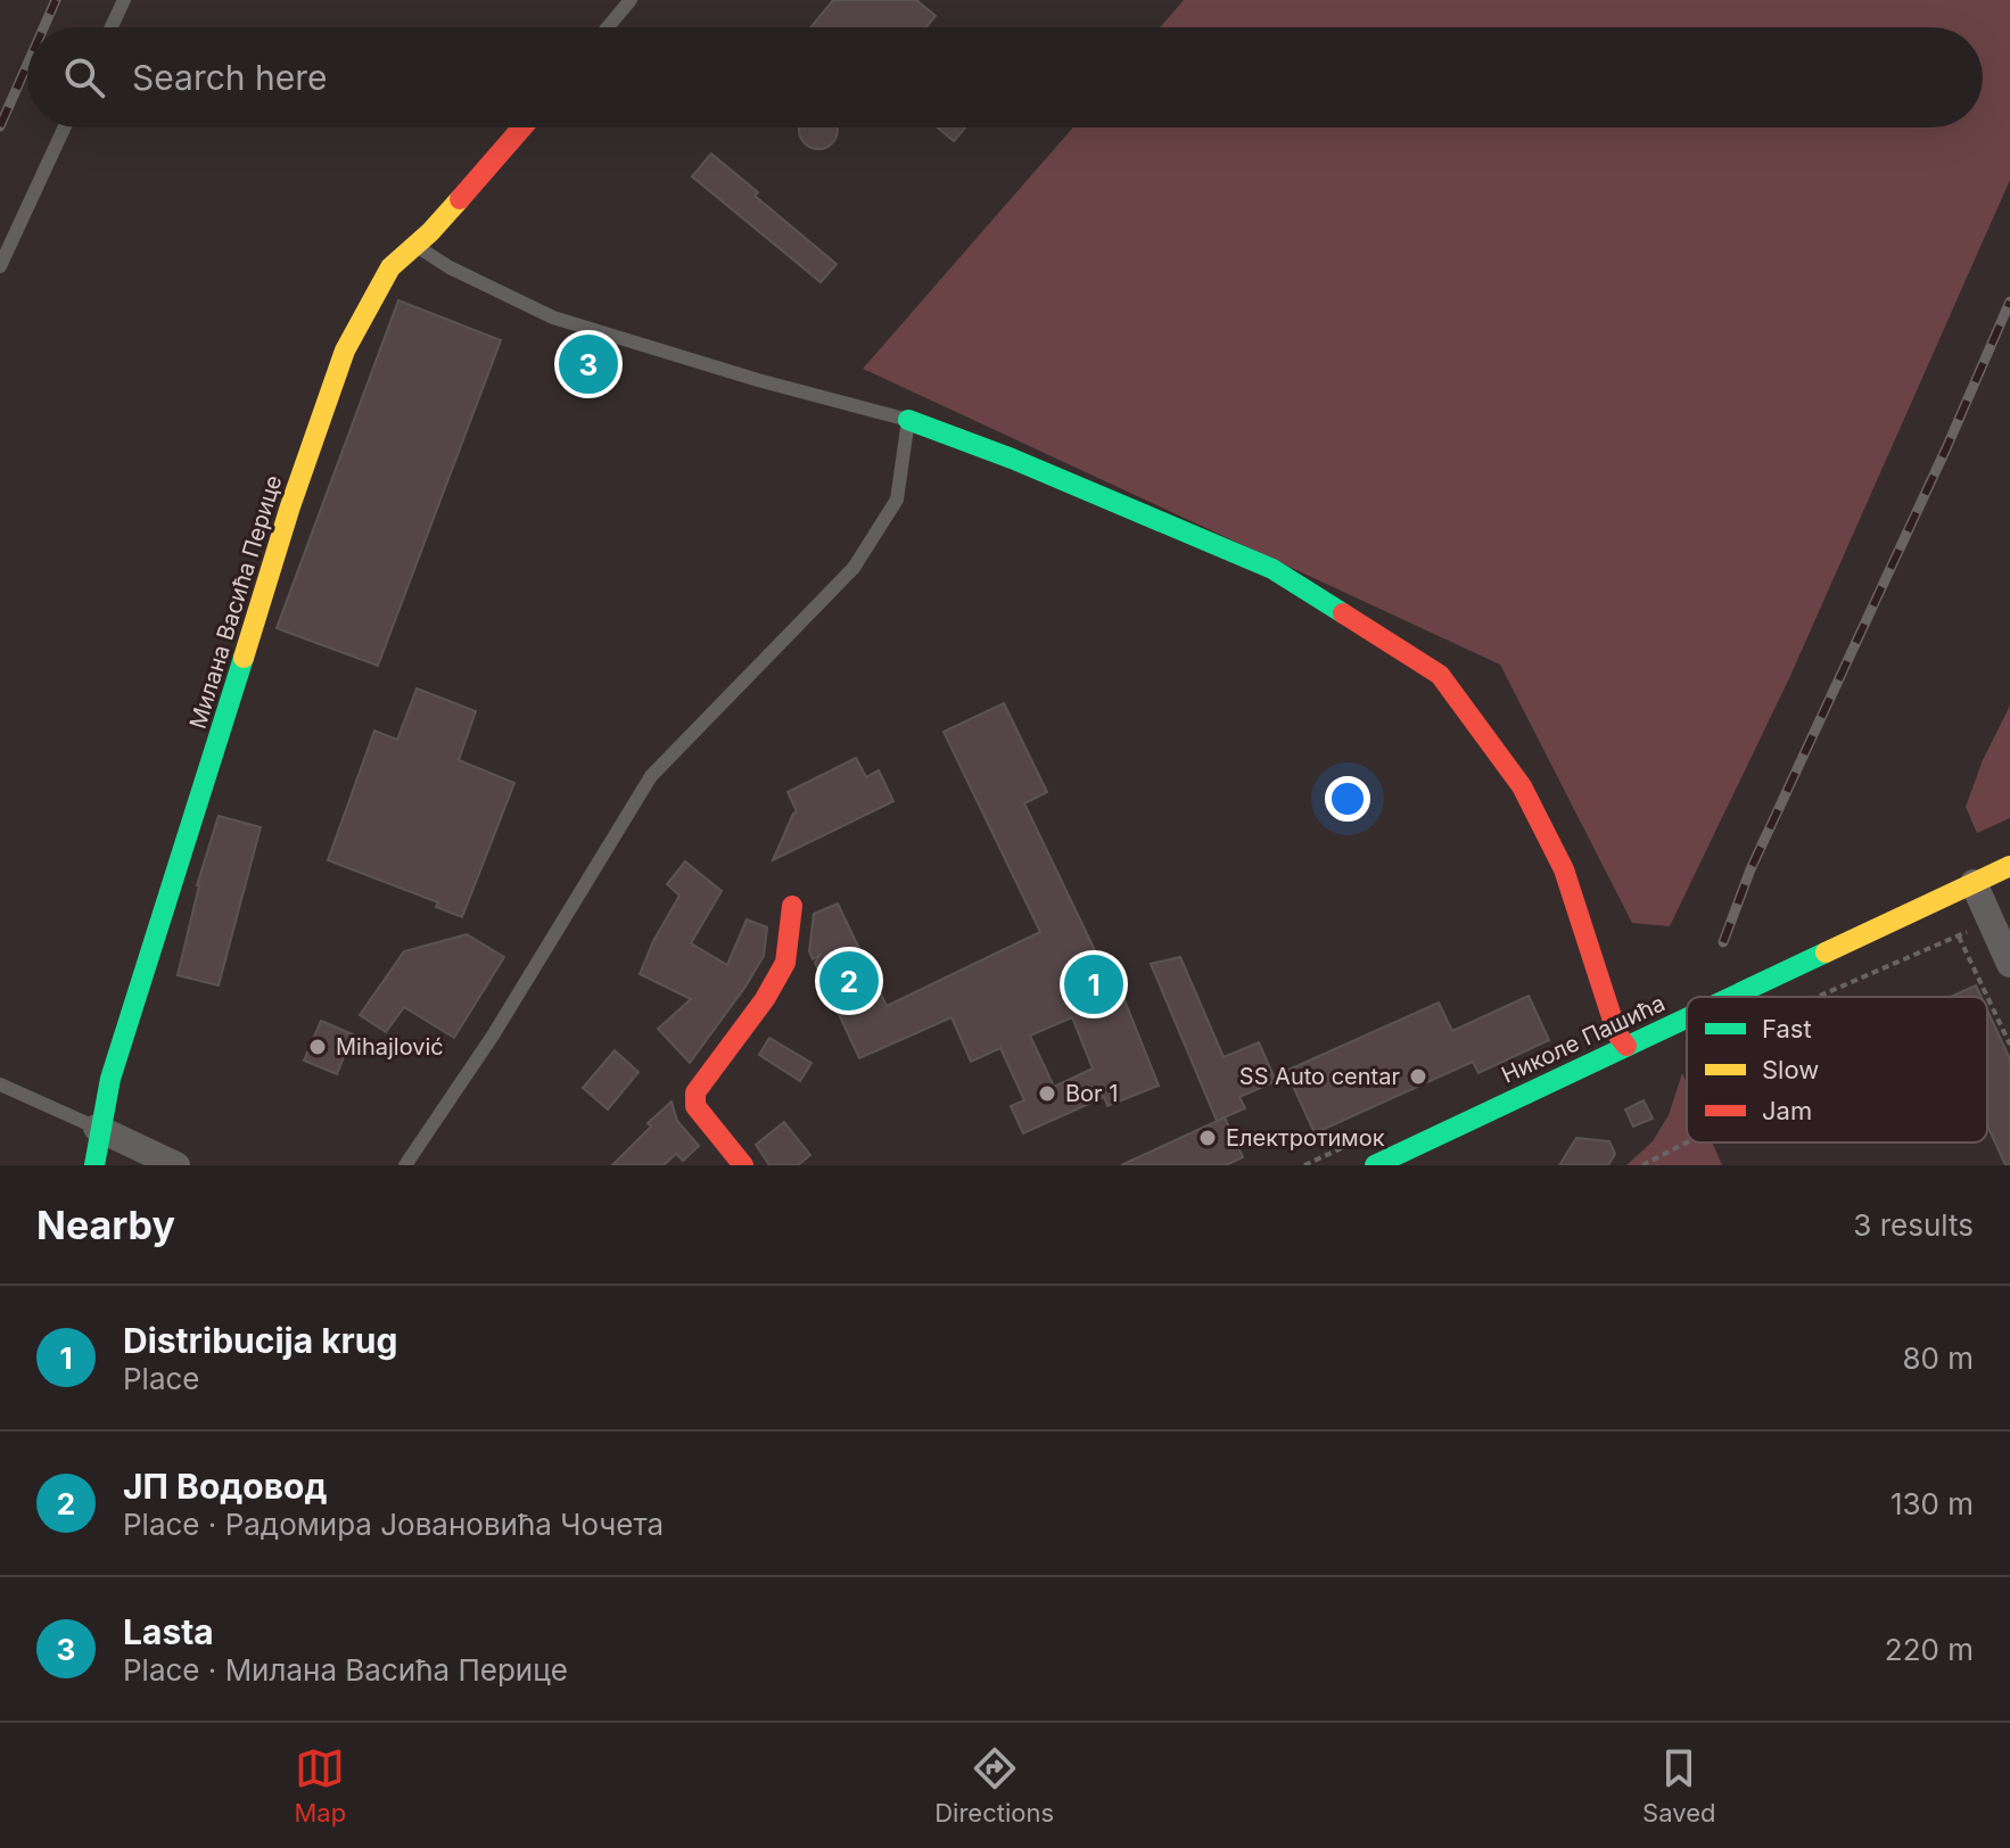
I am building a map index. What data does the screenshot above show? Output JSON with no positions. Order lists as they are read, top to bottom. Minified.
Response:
{"streets":{"street":["Милана Васића Перице","Николе Пашића"]},"places":["Mihajlović","SS Auto centar","Bor 1","Електротимок"],"legend":["Fast","Slow","Jam"],"page":{"search":"Search here","pins":["3","2","1"],"heading":["Nearby","3 results"],"list":[{"mark":"1","name":"Distribucija krug","note":"Place","value":"80 m"},{"mark":"2","name":"ЈП Водовод","note":"Place · Радомира Јовановића Чочета","value":"130 m"},{"mark":"3","name":"Lasta","note":"Place · Милана Васића Перице","value":"220 m"}],"nav":["Map","Directions","Saved"]}}
